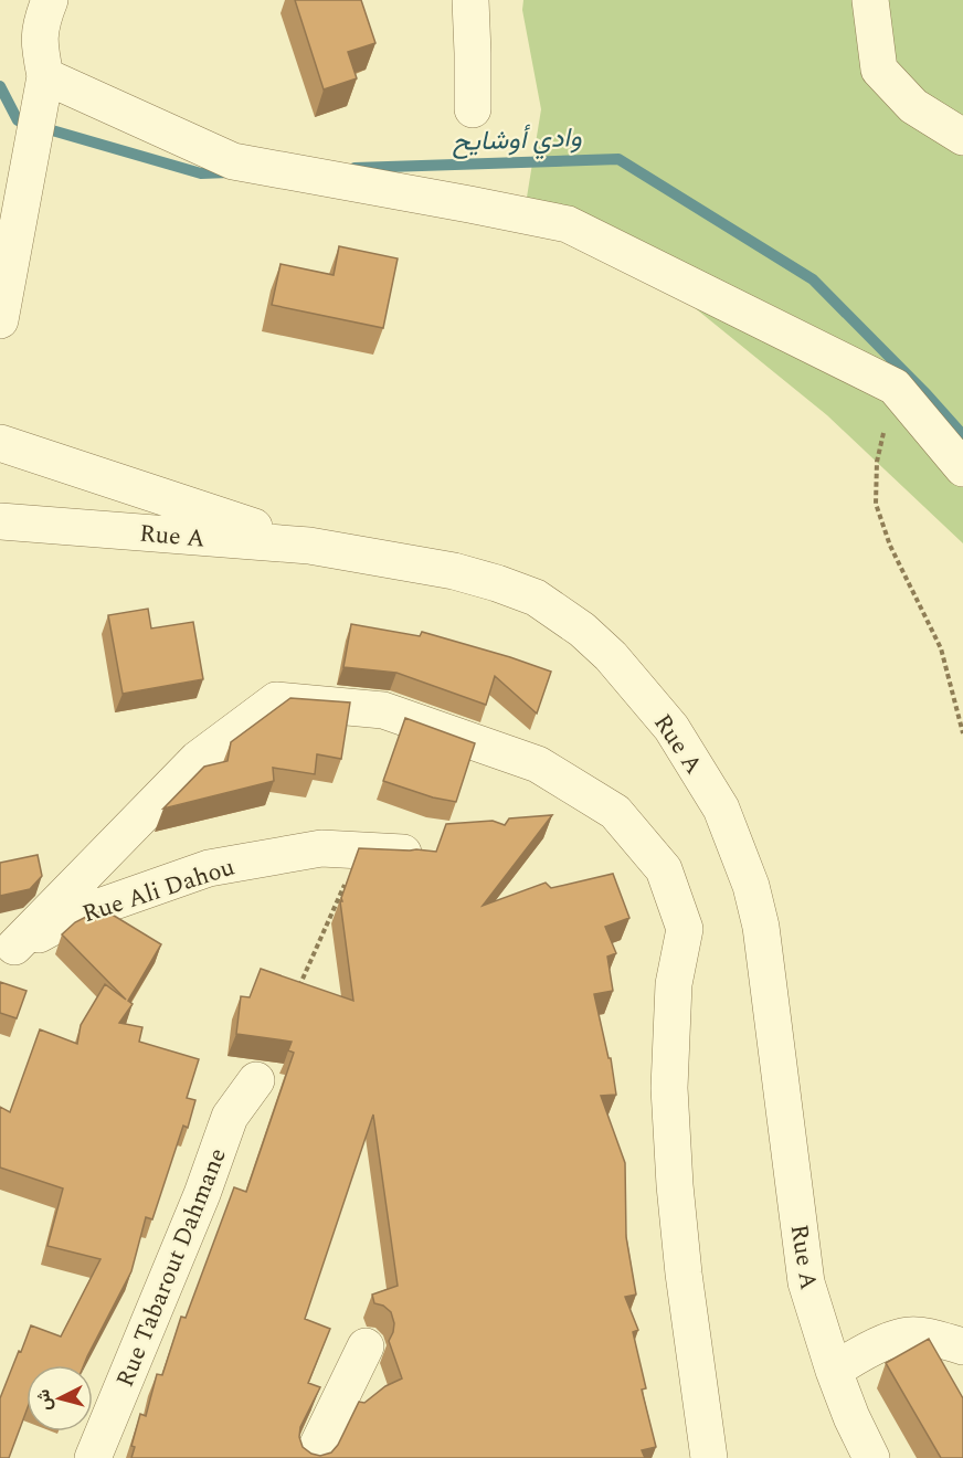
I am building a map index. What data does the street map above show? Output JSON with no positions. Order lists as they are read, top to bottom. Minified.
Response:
{"streets":{"street":["Rue A","Rue Ali Dahou","Rue Tabarout Dahmane"]},"water":["وادي أوشايح"],"north":"left"}
